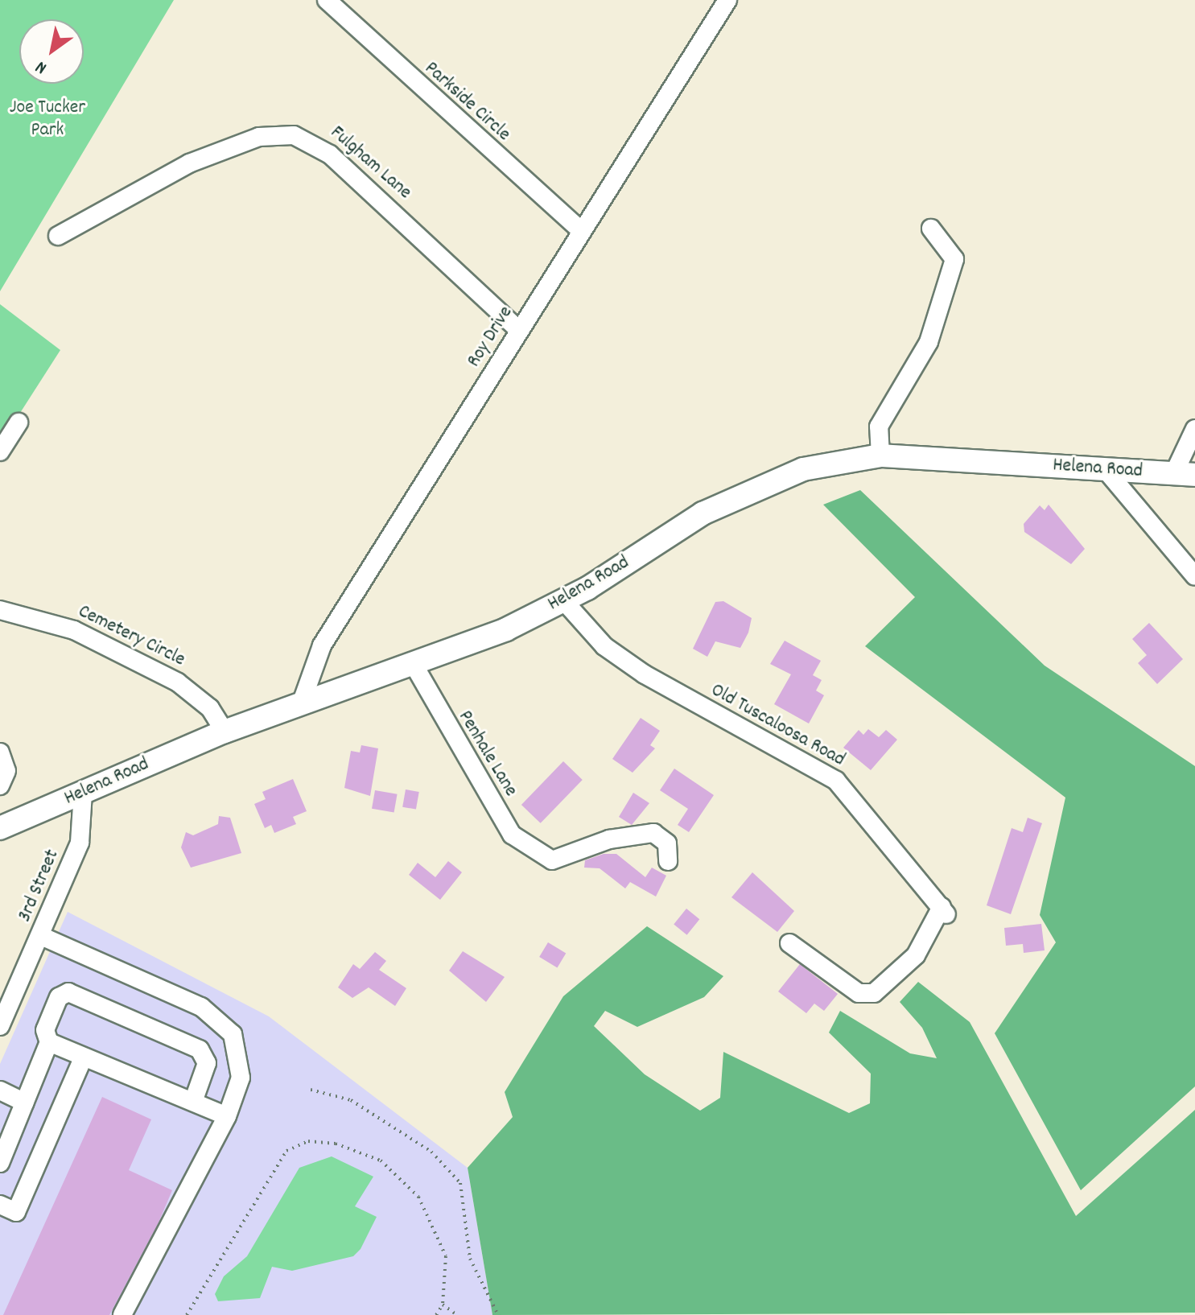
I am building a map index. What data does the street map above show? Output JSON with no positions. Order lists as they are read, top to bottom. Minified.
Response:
{"streets":{"main road":["Helena Road"],"street":["Parkside Circle","Fulgham Lane","Roy Drive","Cemetery Circle","Old Tuscaloosa Road","Penhale Lane","3rd Street"]},"crossings":[["Parkside Circle","Roy Drive"],["Fulgham Lane","Roy Drive"],["Roy Drive","Helena Road"],["Helena Road","Cemetery Circle"],["Helena Road","Old Tuscaloosa Road"],["Helena Road","Penhale Lane"],["Helena Road","3rd Street"]],"parks":["Joe Tucker Park"],"north":"bottom left"}
